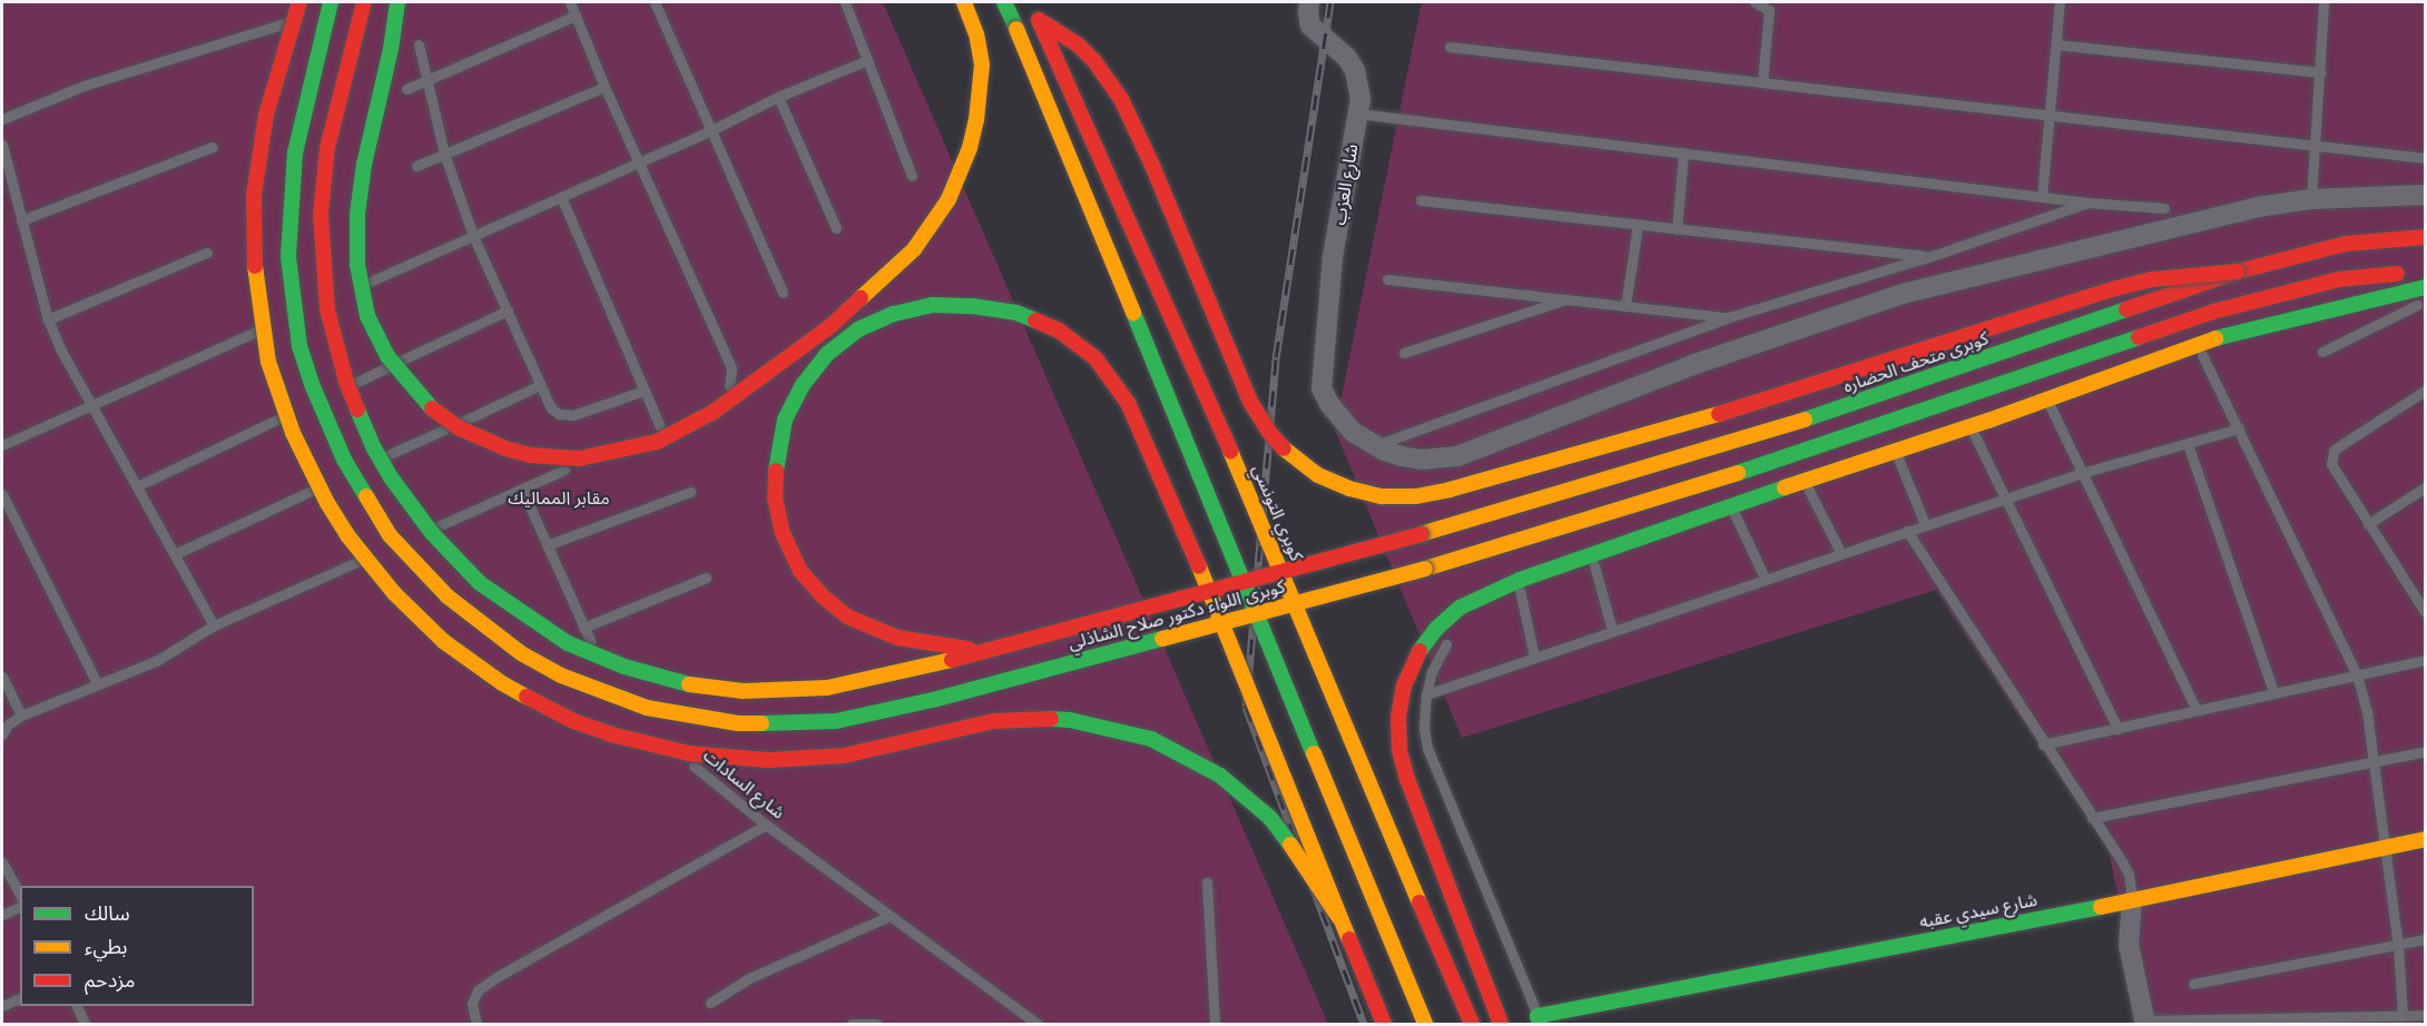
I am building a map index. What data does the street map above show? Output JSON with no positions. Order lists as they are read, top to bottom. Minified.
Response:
{"streets":{"main road":["كوبرى متحف الحضاره","كوبري التونسي","كوبرى اللواء دكتور صلاح الشاذلي","شارع سيدي عقبه"],"street":["شارع العزب"],"lane":["شارع السادات"]},"crossings":[["كوبرى متحف الحضاره","كوبرى اللواء دكتور صلاح الشاذلي"]],"parks":["مقابر المماليك"],"legend":["سالك","بطيء","مزدحم"]}
